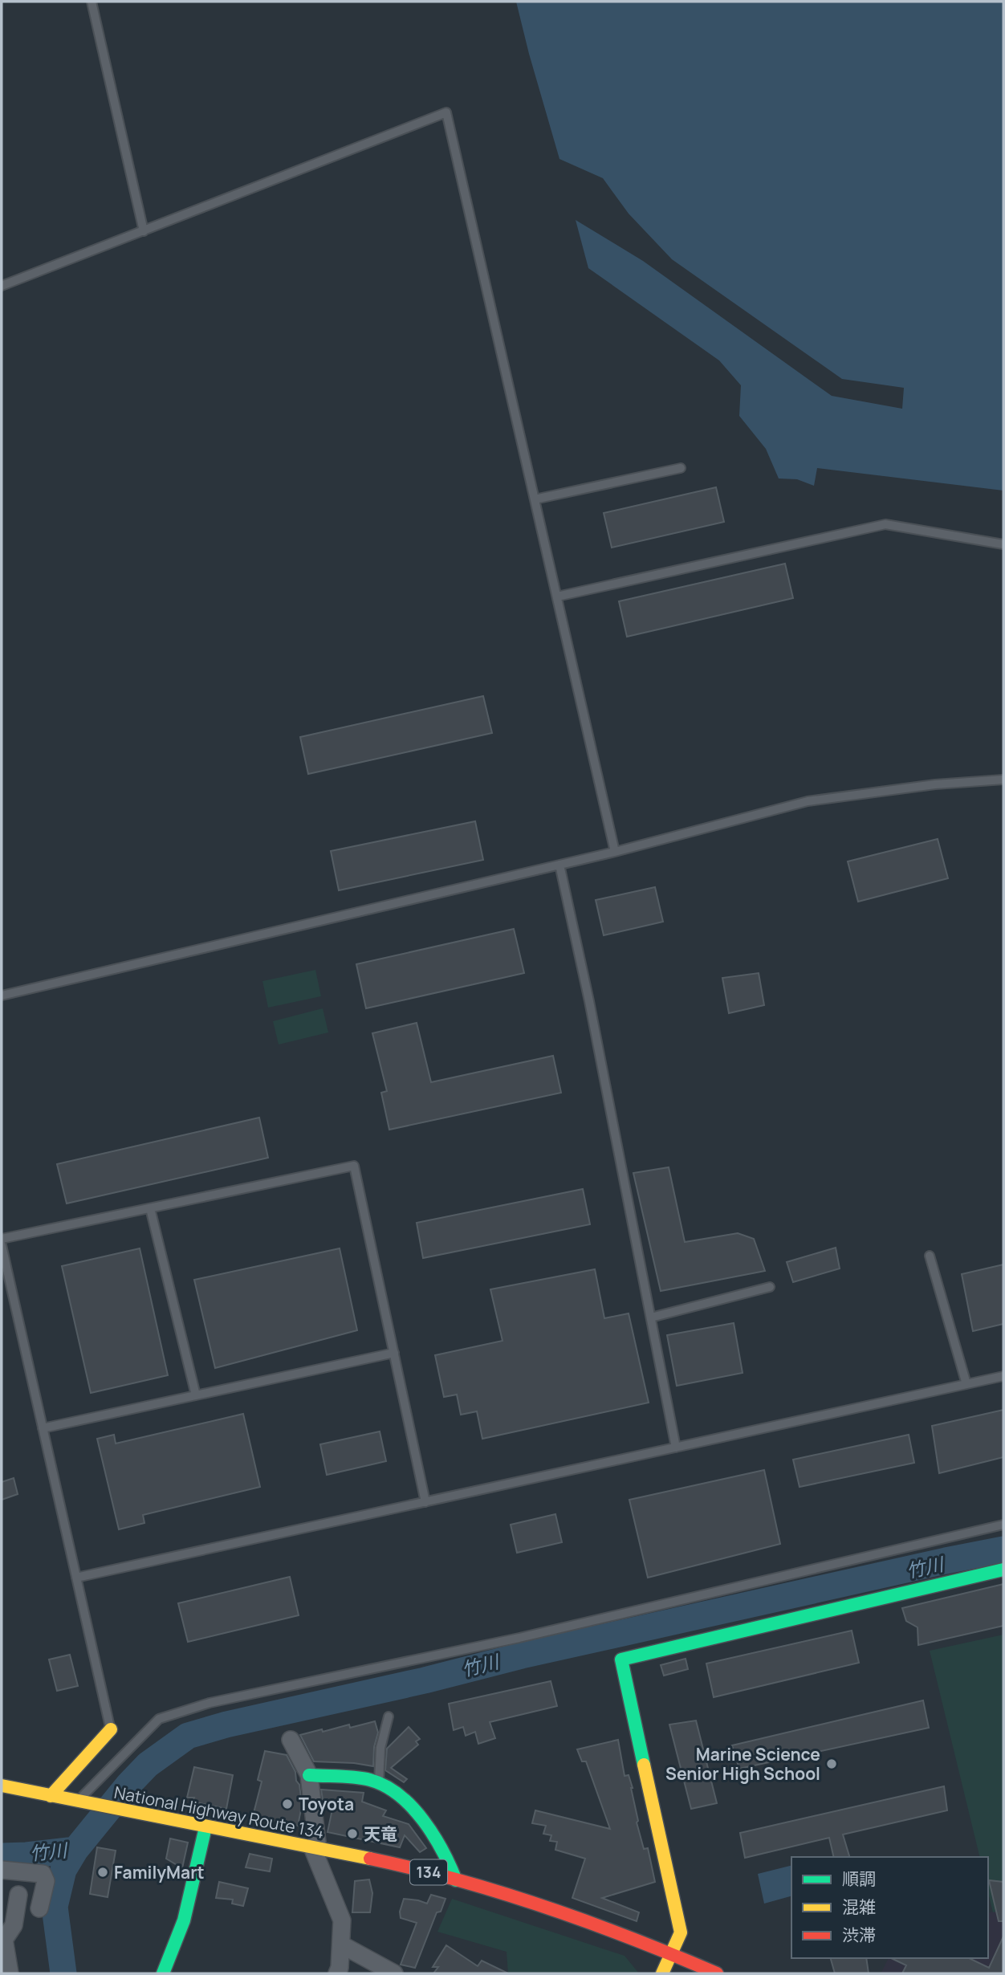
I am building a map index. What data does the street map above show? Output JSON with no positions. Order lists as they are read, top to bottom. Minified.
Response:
{"streets":{"main road":["National Highway Route 134","134"]},"water":["竹川"],"places":["Marine Science Senior High School","Toyota","天竜","FamilyMart"],"legend":["順調","混雑","渋滞"]}
